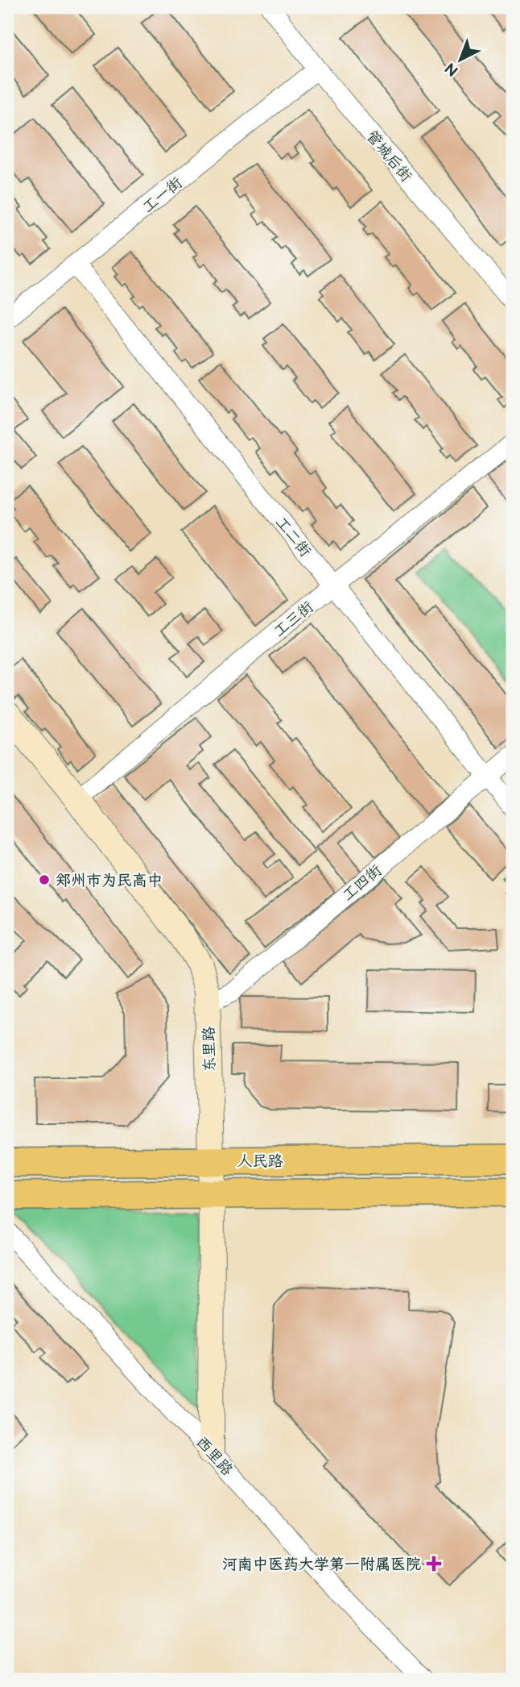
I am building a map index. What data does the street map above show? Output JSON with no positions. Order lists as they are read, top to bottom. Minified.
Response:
{"streets":{"main road":["人民路"],"street":["管城后街","工一街","工二街","工三街","工四街","东里路","西里路"]},"crossings":[["管城后街","工一街"],["工一街","工二街"],["工二街","工三街"],["工二街","工四街"],["工三街","东里路"],["工四街","东里路"],["东里路","人民路"],["东里路","西里路"]],"places":{"other":["郑州市为民高中"],"health":["河南中医药大学第一附属医院"]},"north":"bottom left"}
